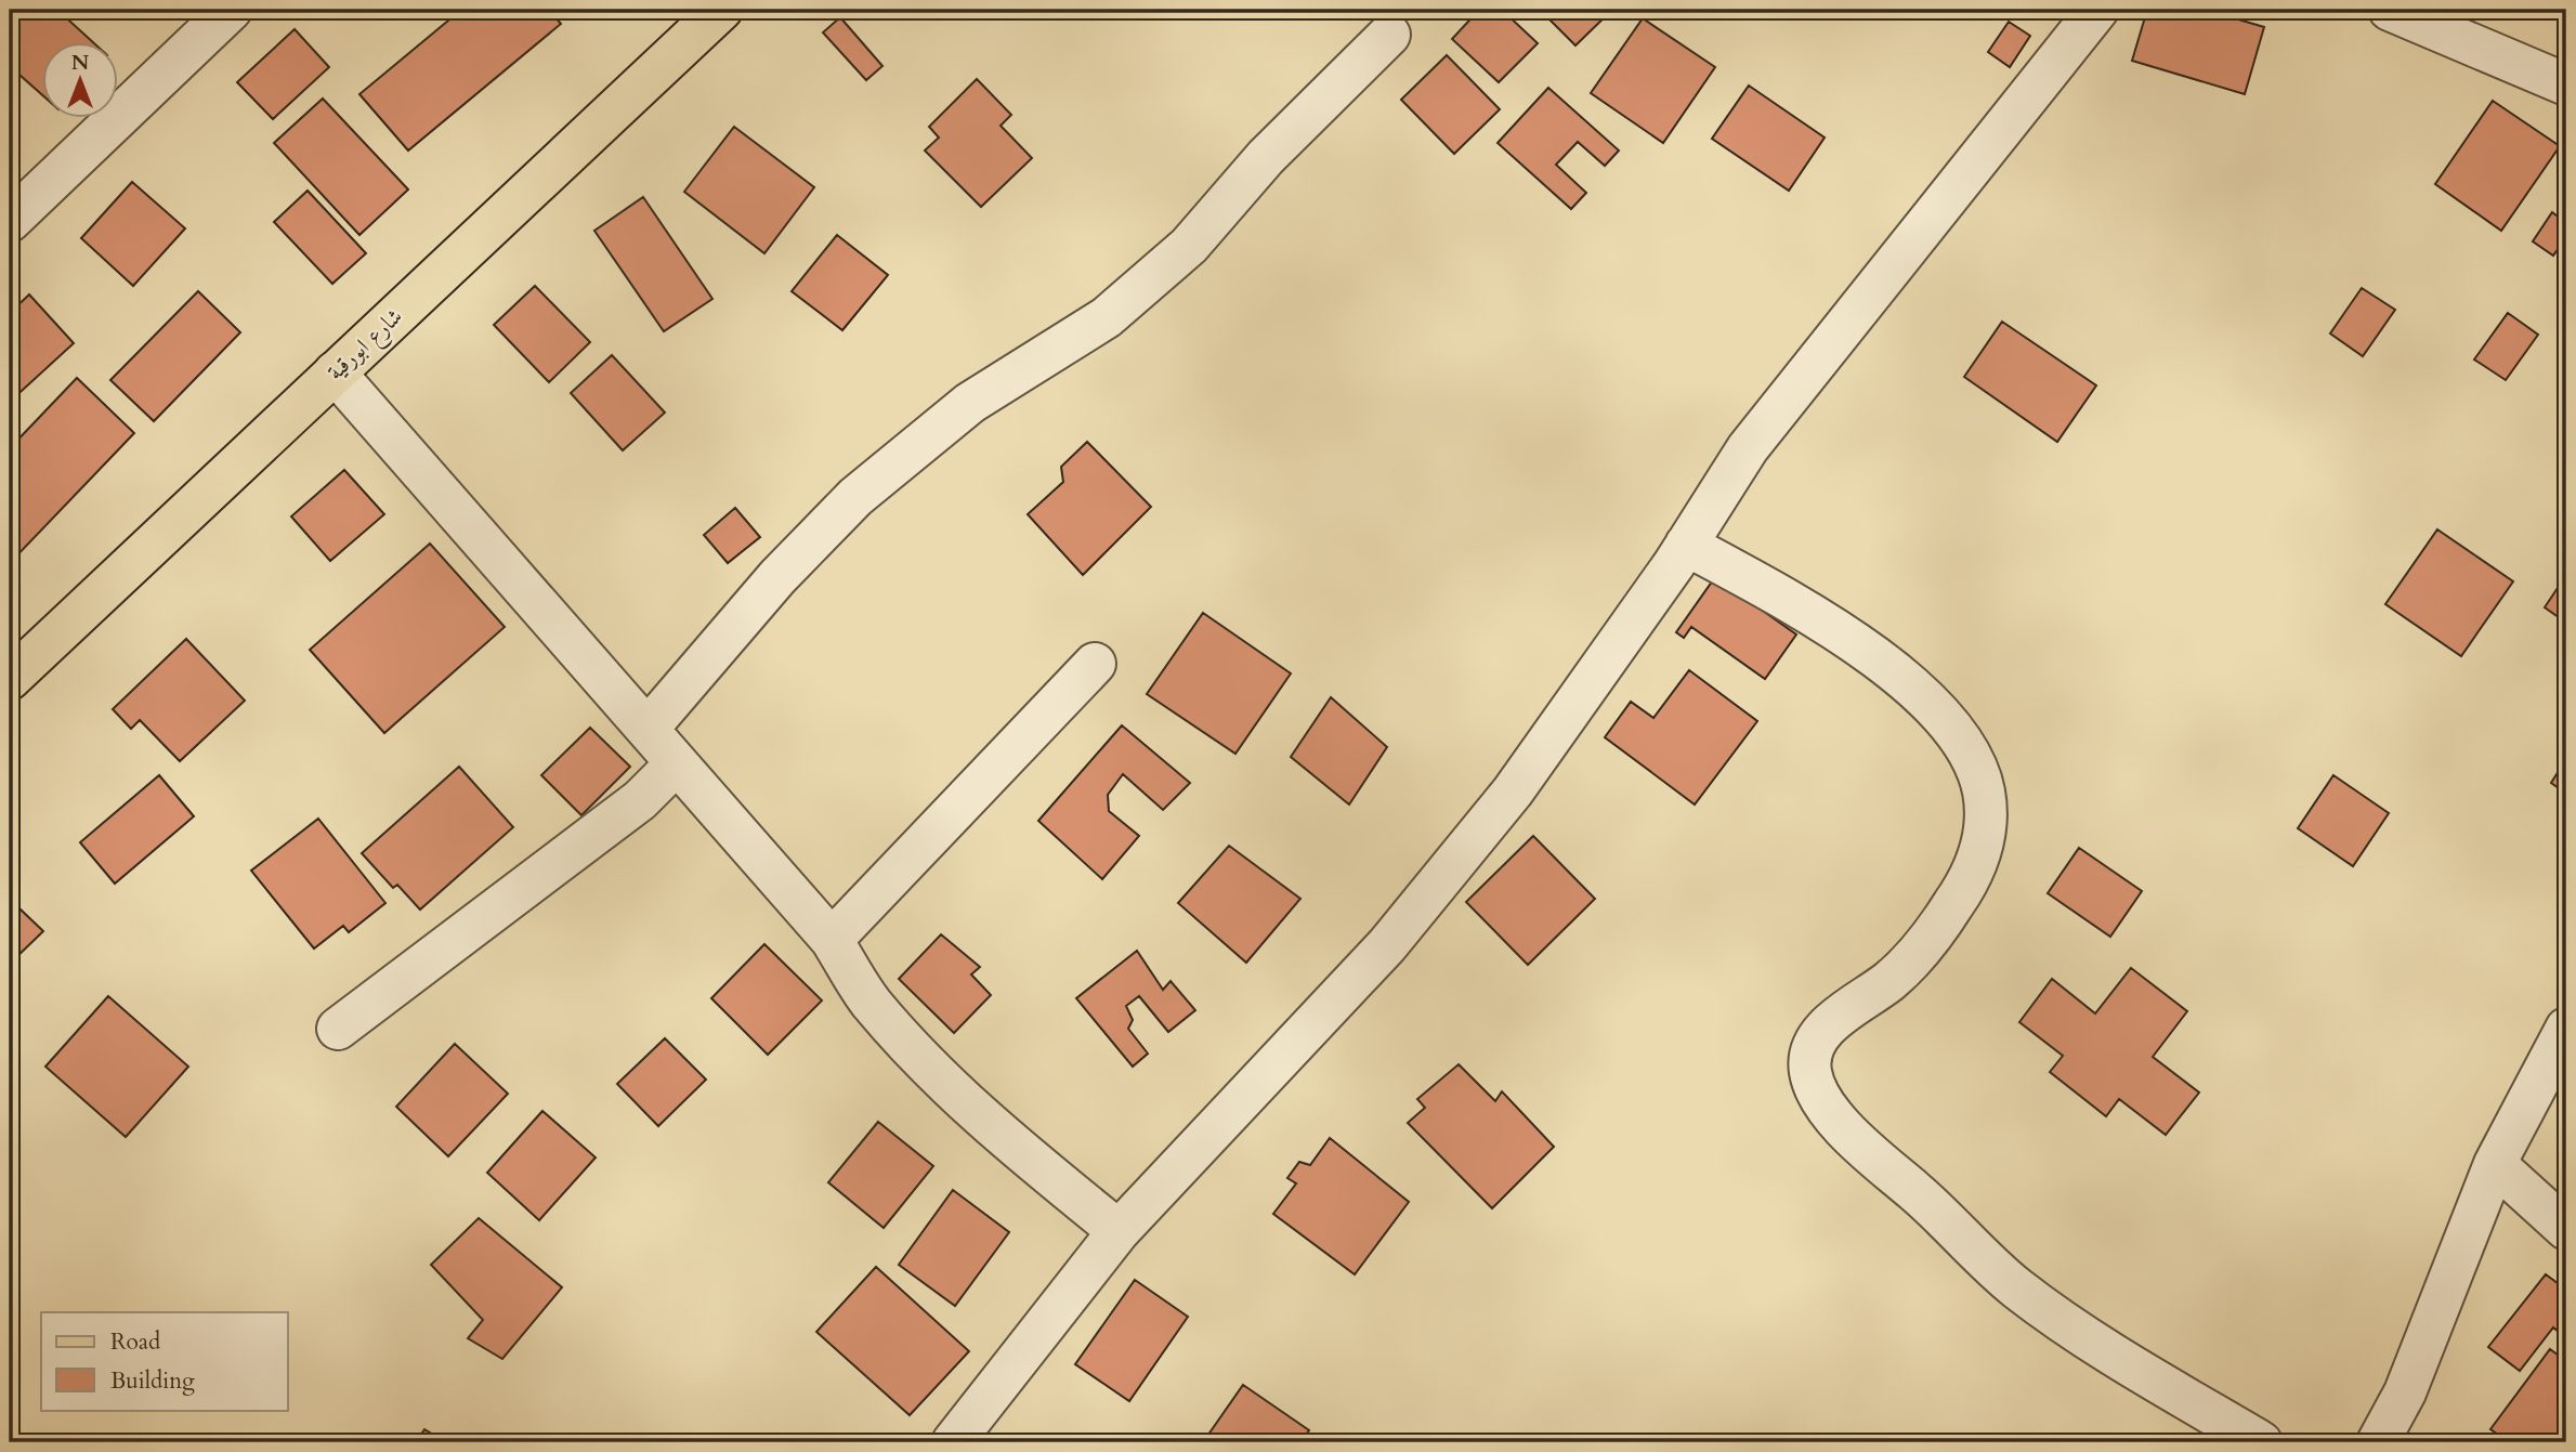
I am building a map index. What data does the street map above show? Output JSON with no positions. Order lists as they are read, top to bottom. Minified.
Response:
{"streets":{"main road":["شارع ابورقية"]},"legend":["Road","Building"],"north":"top"}
